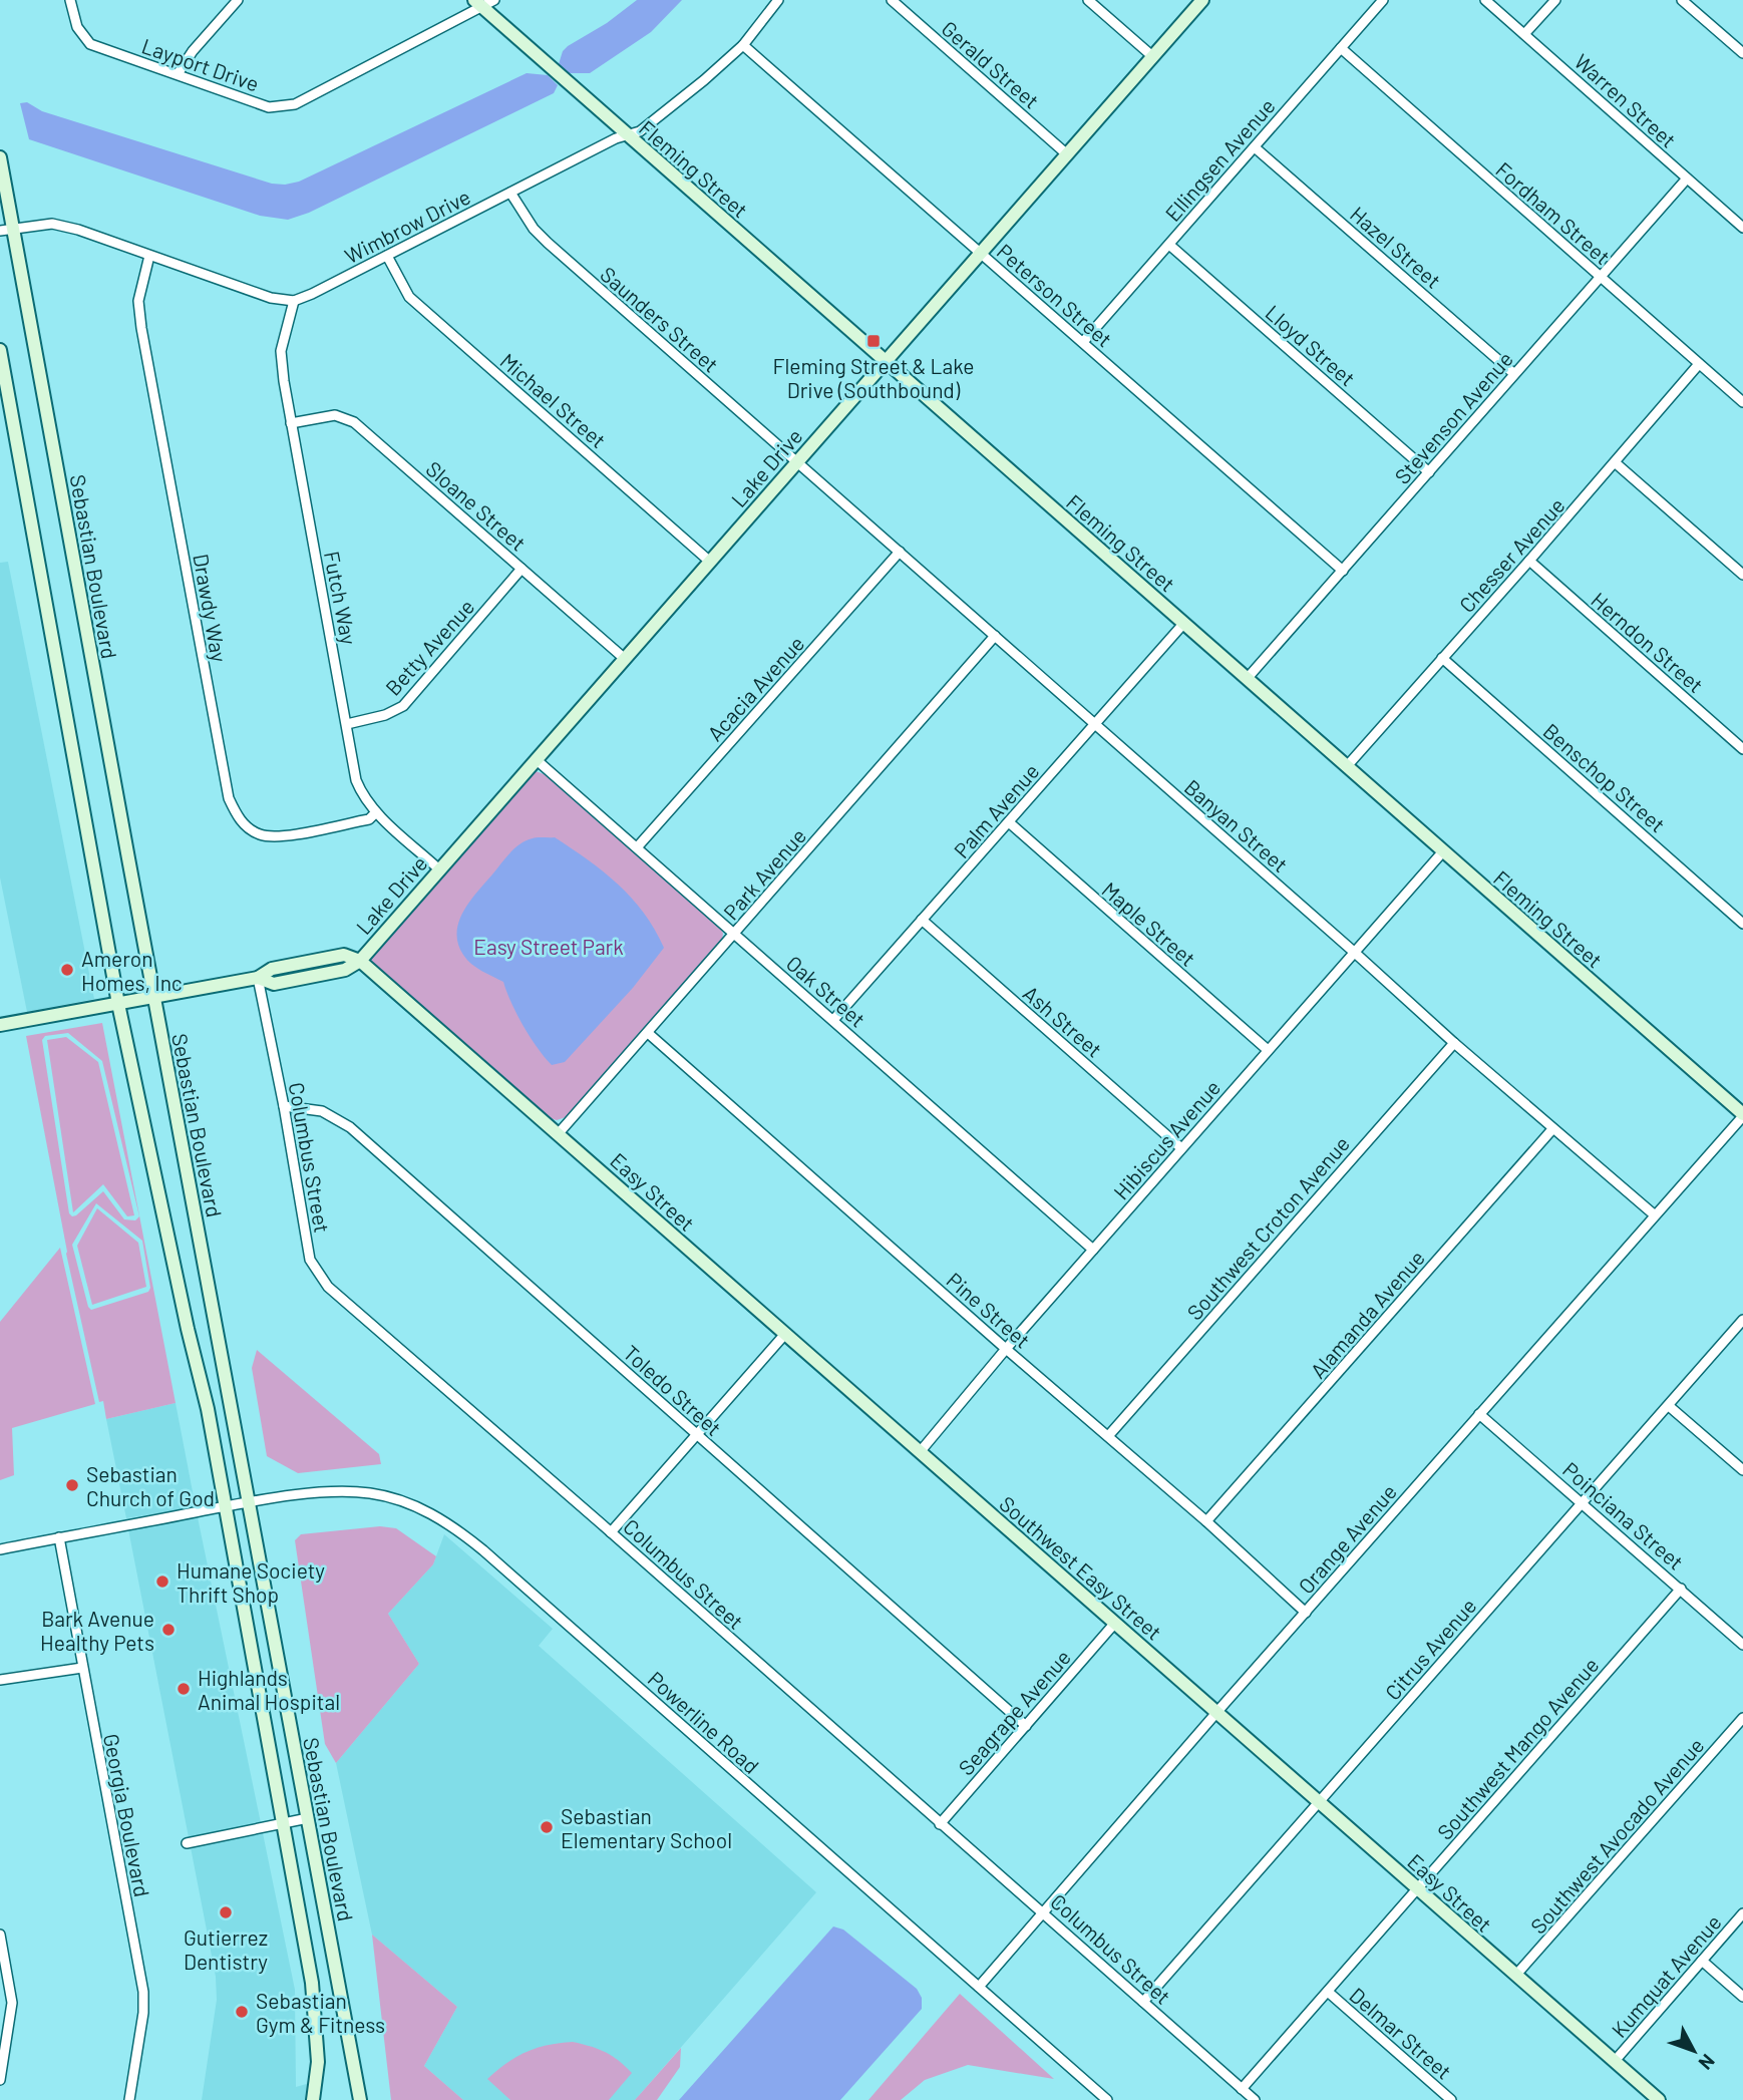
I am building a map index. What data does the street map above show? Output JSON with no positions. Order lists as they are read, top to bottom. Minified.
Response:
{"streets":{"street":["Layport Drive","Gerald Street","Warren Street","Ellingsen Avenue","Fleming Street","Fordham Street","Wimbrow Drive","Hazel Street","Peterson Street","Saunders Street","Lloyd Street","Michael Street","Stevenson Avenue","Lake Drive","Sloane Street","Chesser Avenue","Sebastian Boulevard","Futch Way","Drawdy Way","Herndon Street","Betty Avenue","Acacia Avenue","Benschop Street","Palm Avenue","Banyan Street","Park Avenue","Maple Street","Oak Street","Ash Street","Hibiscus Avenue","Columbus Street","Easy Street","Southwest Croton Avenue","Pine Street","Alamanda Avenue","Toledo Street","Poinciana Street","Orange Avenue","Southwest Easy Street","Citrus Avenue","Seagrape Avenue","Powerline Road","Southwest Mango Avenue","Georgia Boulevard","Southwest Avocado Avenue","Kumquat Avenue","Delmar Street"]},"crossings":[["Layport Drive","Fleming Street"],["Gerald Street","Lake Drive"],["Warren Street","Stevenson Avenue"],["Ellingsen Avenue","Fordham Street"],["Ellingsen Avenue","Hazel Street"],["Ellingsen Avenue","Peterson Street"],["Ellingsen Avenue","Lloyd Street"],["Fleming Street","Wimbrow Drive"],["Fleming Street","Stevenson Avenue"],["Fleming Street","Lake Drive"],["Fleming Street","Chesser Avenue"],["Fleming Street","Palm Avenue"],["Fleming Street","Hibiscus Avenue"],["Fleming Street","Orange Avenue"],["Fordham Street","Stevenson Avenue"],["Fordham Street","Chesser Avenue"],["Wimbrow Drive","Peterson Street"],["Wimbrow Drive","Saunders Street"],["Wimbrow Drive","Michael Street"],["Wimbrow Drive","Futch Way"],["Hazel Street","Stevenson Avenue"],["Peterson Street","Stevenson Avenue"],["Peterson Street","Lake Drive"],["Saunders Street","Lake Drive"],["Saunders Street","Banyan Street"],["Lloyd Street","Stevenson Avenue"],["Michael Street","Lake Drive"],["Lake Drive","Sloane Street"],["Lake Drive","Futch Way"],["Lake Drive","Banyan Street"],["Lake Drive","Oak Street"],["Lake Drive","Easy Street"],["Sloane Street","Futch Way"],["Sloane Street","Betty Avenue"],["Chesser Avenue","Herndon Street"],["Chesser Avenue","Benschop Street"],["Sebastian Boulevard","Powerline Road"],["Futch Way","Drawdy Way"],["Futch Way","Betty Avenue"],["Acacia Avenue","Banyan Street"],["Acacia Avenue","Oak Street"],["Palm Avenue","Banyan Street"],["Palm Avenue","Maple Street"],["Palm Avenue","Oak Street"],["Palm Avenue","Ash Street"],["Banyan Street","Park Avenue"],["Banyan Street","Hibiscus Avenue"],["Banyan Street","Southwest Croton Avenue"],["Banyan Street","Alamanda Avenue"],["Banyan Street","Orange Avenue"],["Park Avenue","Oak Street"],["Park Avenue","Easy Street"],["Park Avenue","Pine Street"],["Maple Street","Hibiscus Avenue"],["Oak Street","Hibiscus Avenue"],["Ash Street","Hibiscus Avenue"],["Hibiscus Avenue","Easy Street"],["Hibiscus Avenue","Pine Street"],["Hibiscus Avenue","Southwest Easy Street"],["Columbus Street","Toledo Street"],["Columbus Street","Orange Avenue"],["Columbus Street","Citrus Avenue"],["Columbus Street","Seagrape Avenue"],["Columbus Street","Southwest Mango Avenue"],["Easy Street","Orange Avenue"],["Easy Street","Southwest Easy Street"],["Easy Street","Citrus Avenue"],["Easy Street","Southwest Mango Avenue"],["Easy Street","Southwest Avocado Avenue"],["Easy Street","Kumquat Avenue"],["Southwest Croton Avenue","Pine Street"],["Pine Street","Alamanda Avenue"],["Pine Street","Orange Avenue"],["Toledo Street","Seagrape Avenue"],["Poinciana Street","Orange Avenue"],["Poinciana Street","Citrus Avenue"],["Poinciana Street","Southwest Mango Avenue"],["Orange Avenue","Southwest Easy Street"],["Orange Avenue","Powerline Road"],["Southwest Easy Street","Seagrape Avenue"],["Powerline Road","Georgia Boulevard"],["Southwest Mango Avenue","Delmar Street"]],"parks":["Easy Street Park"],"places":{"transit":["Fleming Street & Lake Drive (Southbound)"],"other":["Ameron Homes, Inc","Sebastian Church of God","Humane Society Thrift Shop","Bark Avenue Healthy Pets","Highlands Animal Hospital","Sebastian Elementary School","Gutierrez Dentistry","Sebastian Gym & Fitness"]},"north":"bottom right"}
